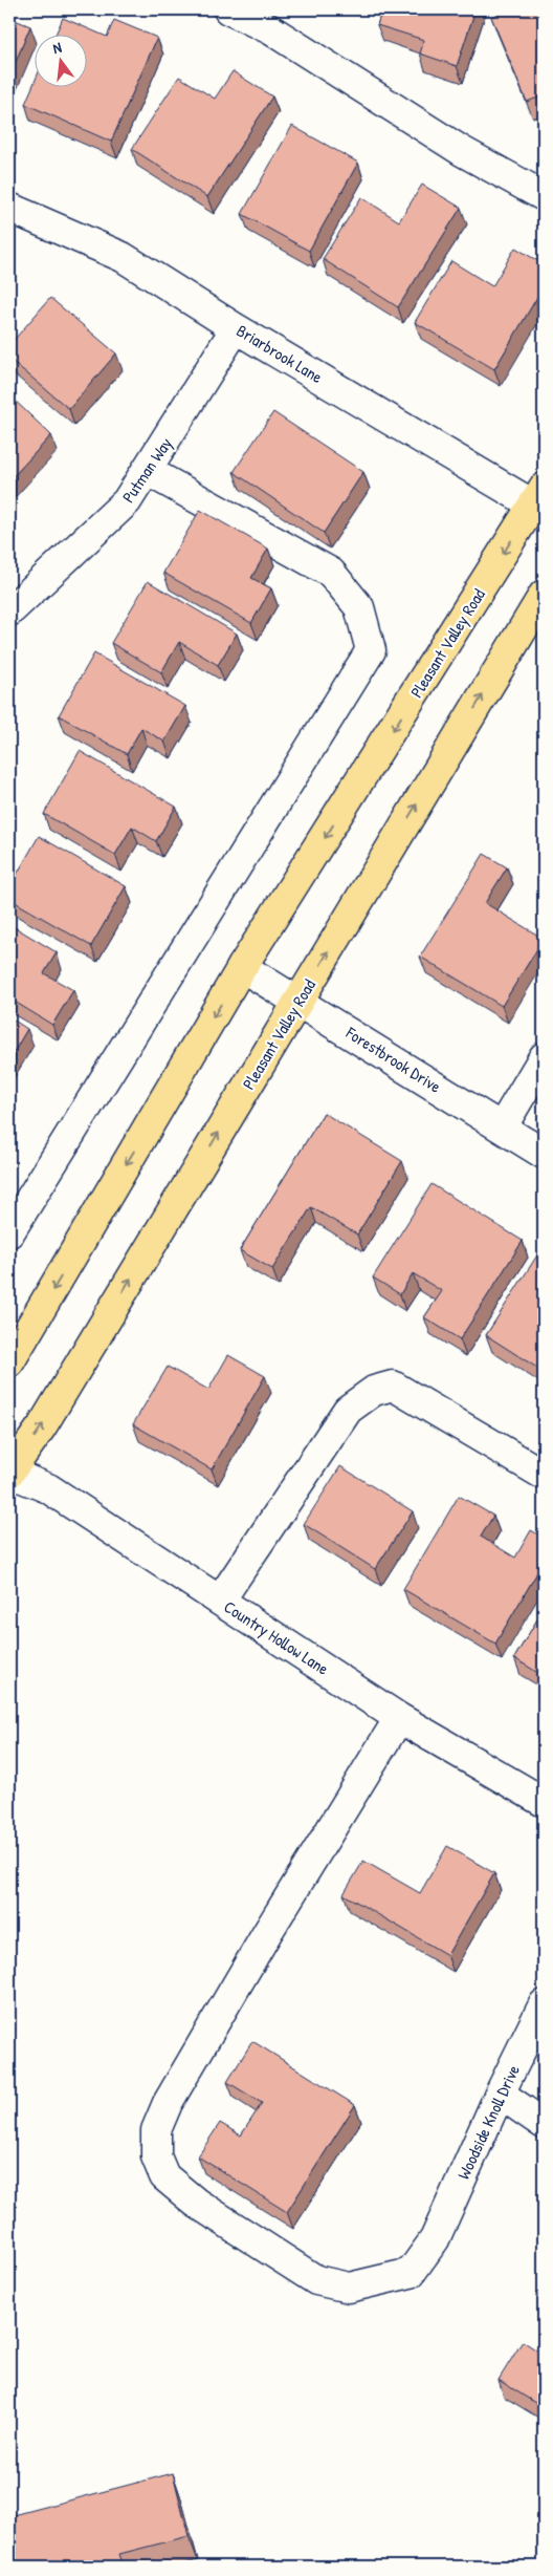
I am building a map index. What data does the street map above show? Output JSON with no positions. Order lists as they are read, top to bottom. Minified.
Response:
{"streets":{"main road":["Pleasant Valley Road"],"street":["Briarbrook Lane","Putman Way","Forestbrook Drive","Country Hollow Lane","Woodside Knoll Drive"]},"crossings":[["Briarbrook Lane","Putman Way"],["Briarbrook Lane","Pleasant Valley Road"],["Pleasant Valley Road","Forestbrook Drive"],["Pleasant Valley Road","Country Hollow Lane"],["Country Hollow Lane","Woodside Knoll Drive"]],"north":"top"}
